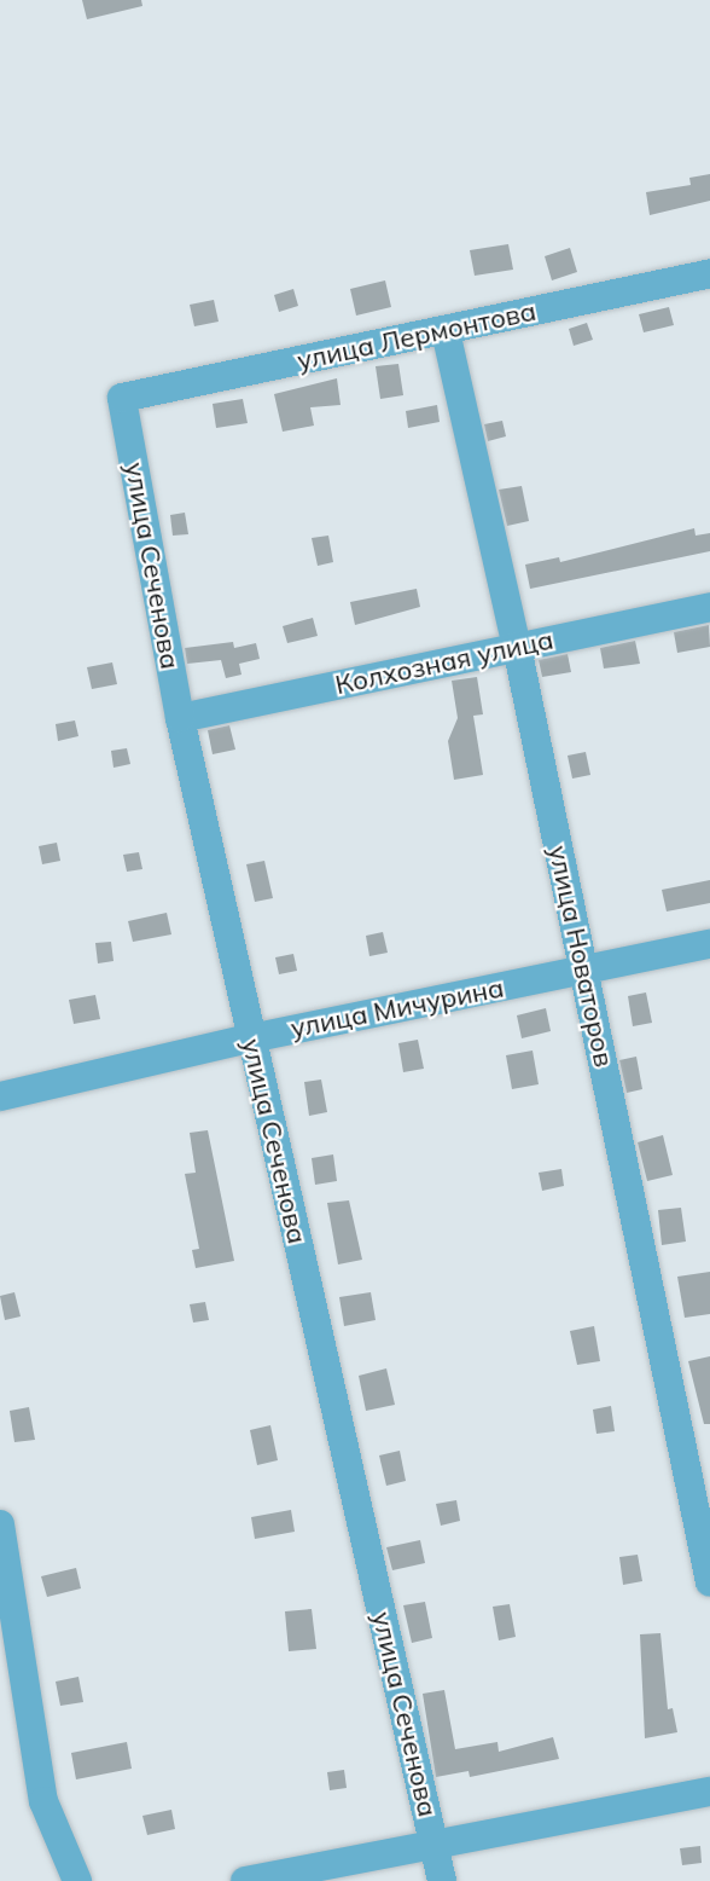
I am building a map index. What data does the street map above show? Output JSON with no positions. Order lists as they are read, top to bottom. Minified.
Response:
{"streets":{"street":["улица Лермонтова","улица Сеченова","Колхозная улица","улица Новаторов","улица Мичурина"]},"crossings":[["улица Лермонтова","улица Сеченова"],["улица Лермонтова","улица Новаторов"],["улица Сеченова","Колхозная улица"],["улица Сеченова","улица Мичурина"],["Колхозная улица","улица Новаторов"],["улица Новаторов","улица Мичурина"]]}
